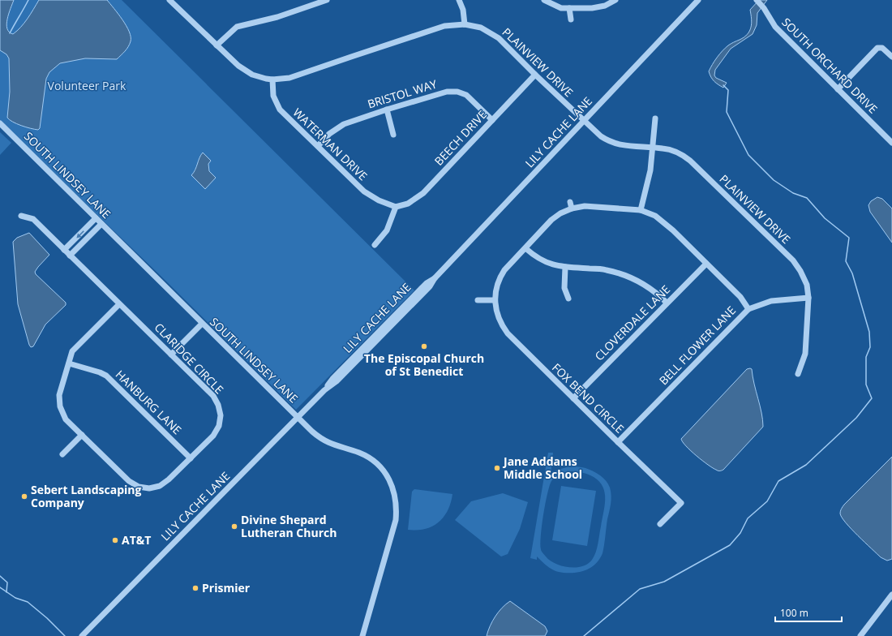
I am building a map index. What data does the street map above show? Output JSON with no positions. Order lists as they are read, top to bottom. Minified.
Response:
{"streets":{"street":["PLAINVIEW DRIVE","SOUTH ORCHARD DRIVE","BRISTOL WAY","LILY CACHE LANE","BEECH DRIVE","WATERMAN DRIVE","SOUTH LINDSEY LANE","CLOVERDALE LANE","BELL FLOWER LANE","CLARIDGE CIRCLE","FOX BEND CIRCLE","HANBURG LANE"]},"crossings":[["PLAINVIEW DRIVE","LILY CACHE LANE"],["PLAINVIEW DRIVE","BEECH DRIVE"],["PLAINVIEW DRIVE","WATERMAN DRIVE"],["PLAINVIEW DRIVE","BELL FLOWER LANE"],["BRISTOL WAY","BEECH DRIVE"],["BRISTOL WAY","WATERMAN DRIVE"],["LILY CACHE LANE","SOUTH LINDSEY LANE"],["BEECH DRIVE","WATERMAN DRIVE"],["CLOVERDALE LANE","FOX BEND CIRCLE"],["BELL FLOWER LANE","FOX BEND CIRCLE"],["CLARIDGE CIRCLE","HANBURG LANE"]],"parks":["Volunteer Park"],"places":["The Episcopal Church of St Benedict","Jane Addams Middle School","Sebert Landscaping Company","Divine Shepard Lutheran Church","AT&T","Prismier"],"scale_bar":"100 m"}
